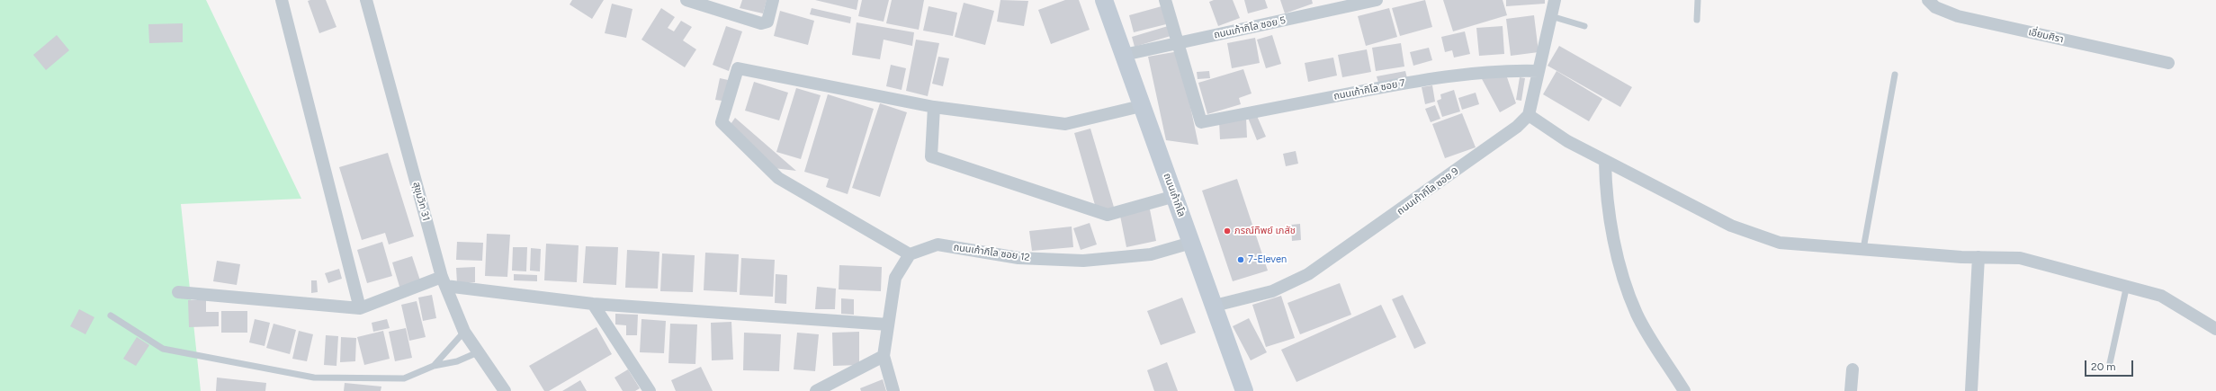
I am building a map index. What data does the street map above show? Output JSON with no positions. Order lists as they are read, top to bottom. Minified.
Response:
{"streets":{"main road":["ถนนเก้ากิโล"],"street":["ถนนเก้ากิโล ซอย 5","เอี่ยมศิรา","ถนนเก้ากิโล ซอย 7","ถนนเก้ากิโล ซอย 9","สุขุมวิท 31","ถนนเก้ากิโล ซอย 12"]},"crossings":[["ถนนเก้ากิโล ซอย 5","ถนนเก้ากิโล ซอย 7"],["ถนนเก้ากิโล ซอย 5","ถนนเก้ากิโล"],["ถนนเก้ากิโล ซอย 9","ถนนเก้ากิโล"],["ถนนเก้ากิโล","ถนนเก้ากิโล ซอย 12"]],"places":["ภรณ์ทิพย์ เภสัช","7-Eleven"],"scale_bar":"20 m"}
